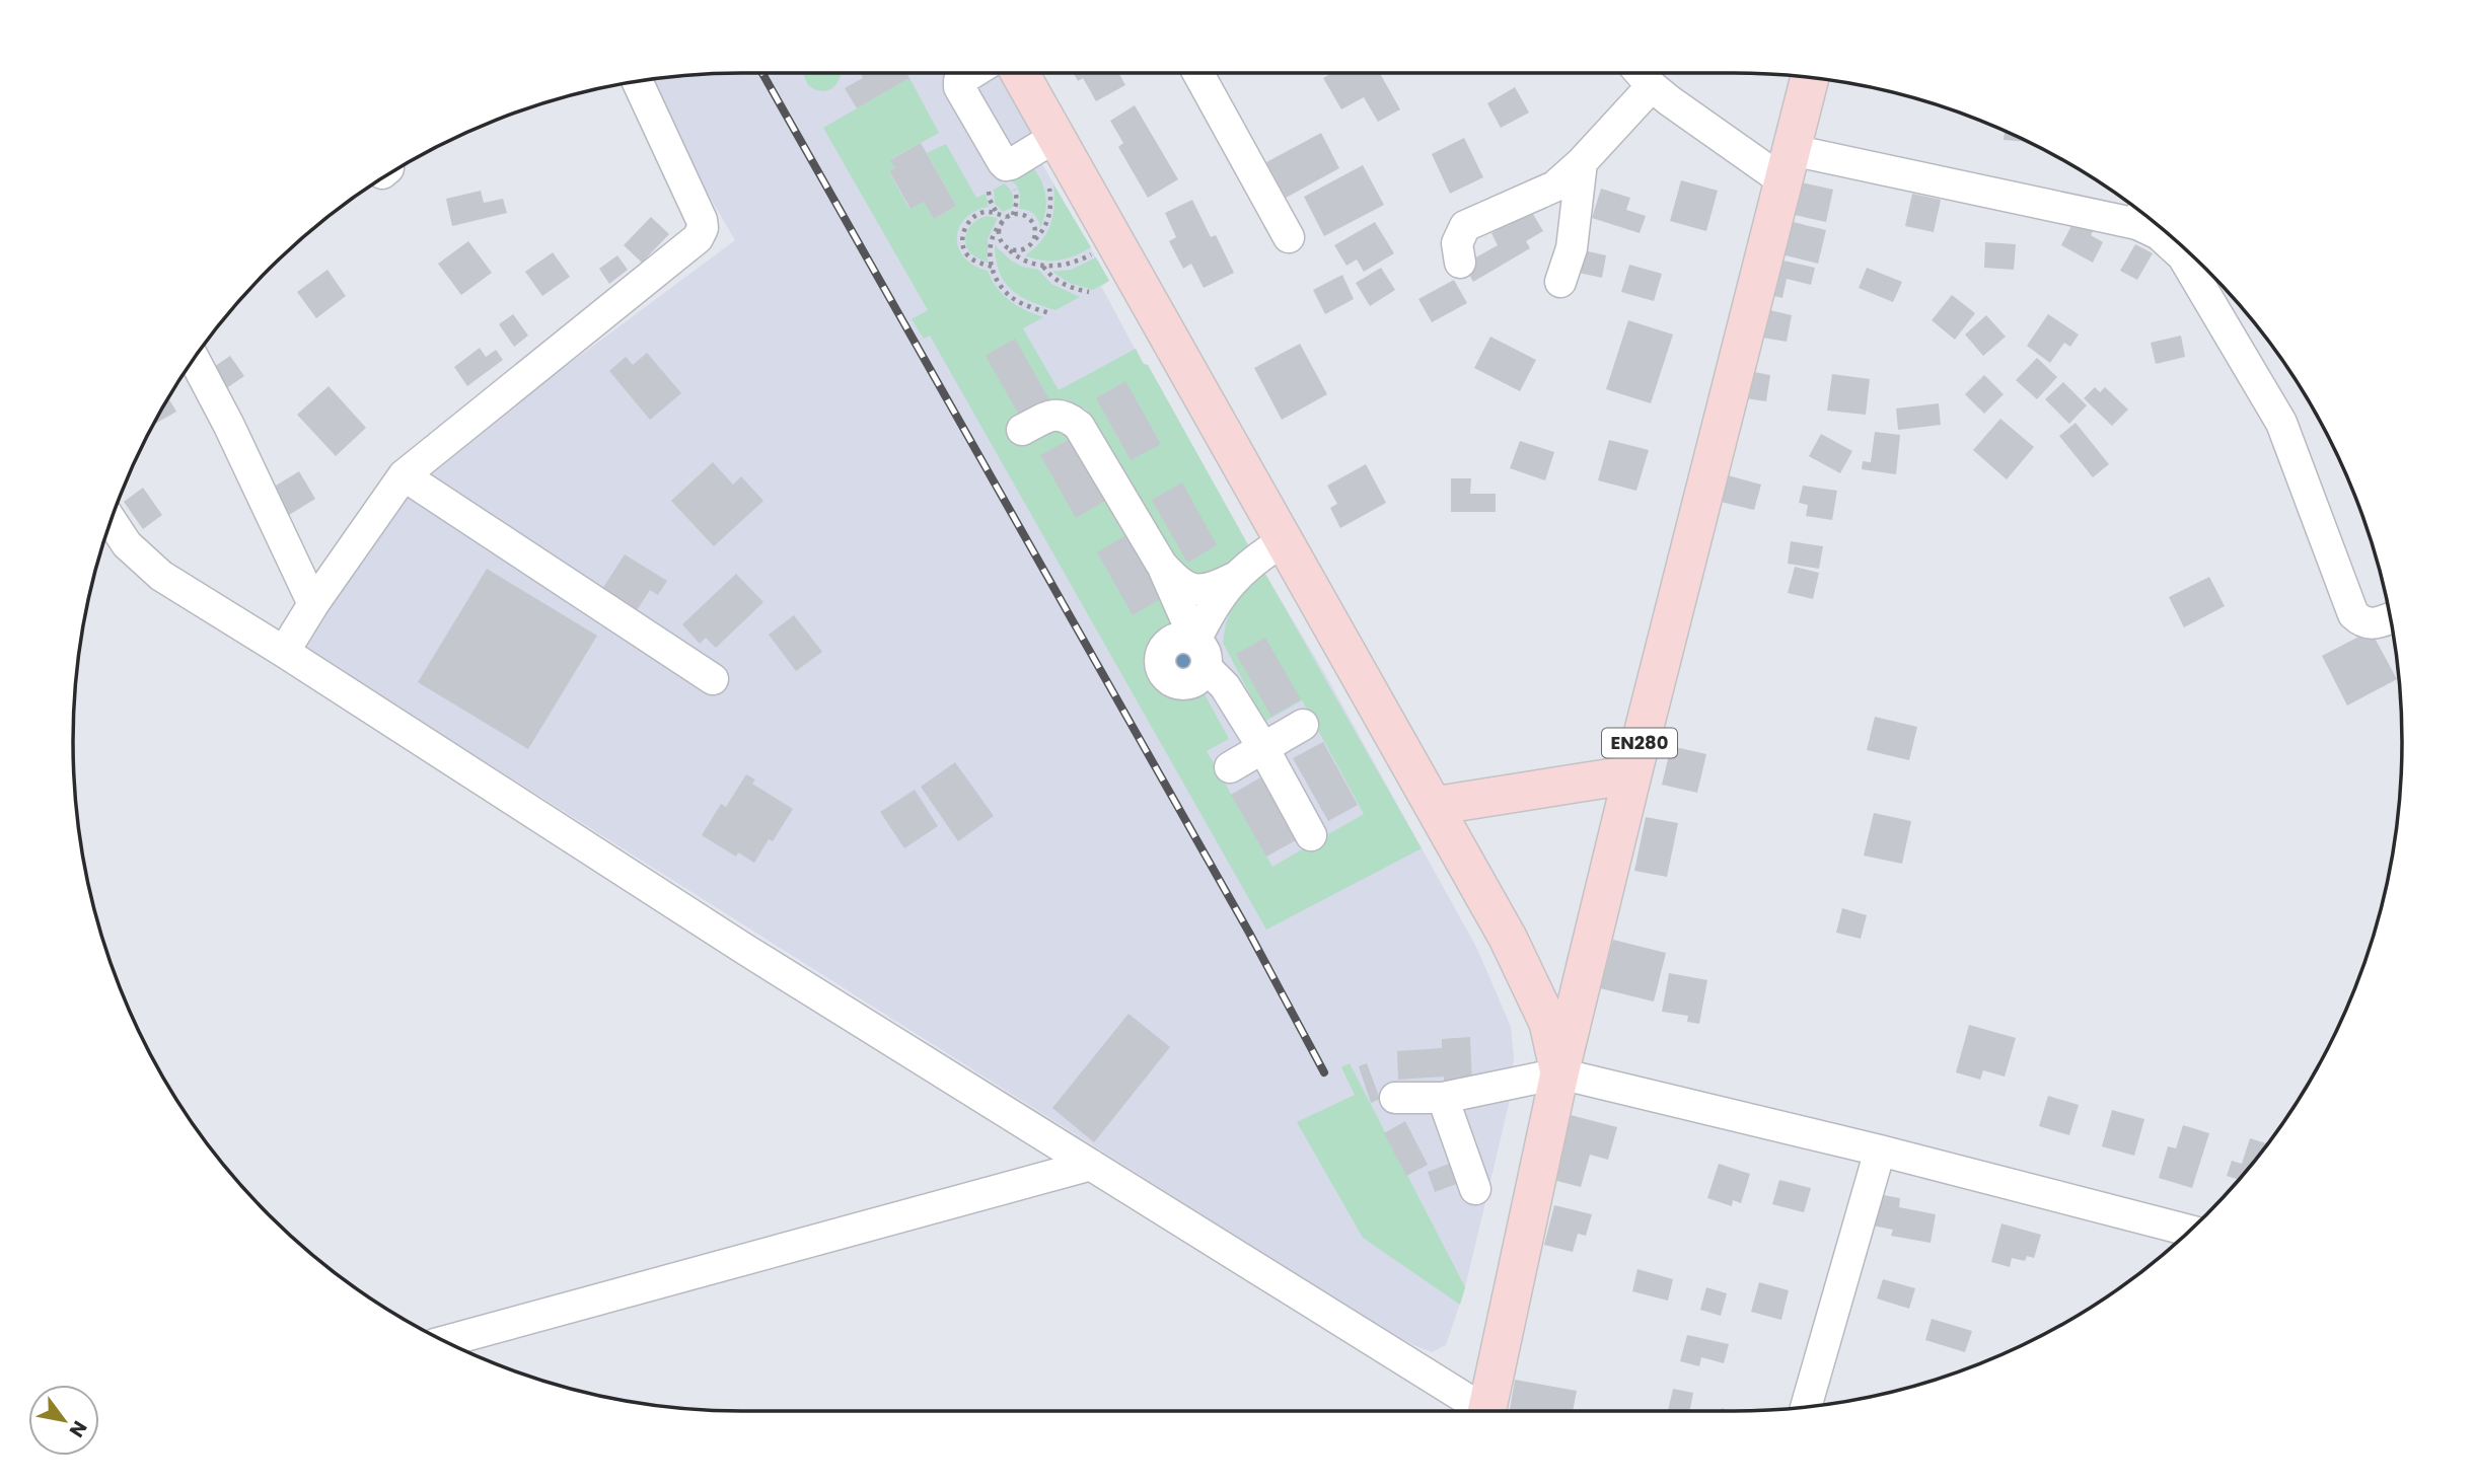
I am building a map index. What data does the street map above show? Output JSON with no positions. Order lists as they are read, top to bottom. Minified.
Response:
{"streets":{"main road":["EN280"]},"north":"bottom right"}
